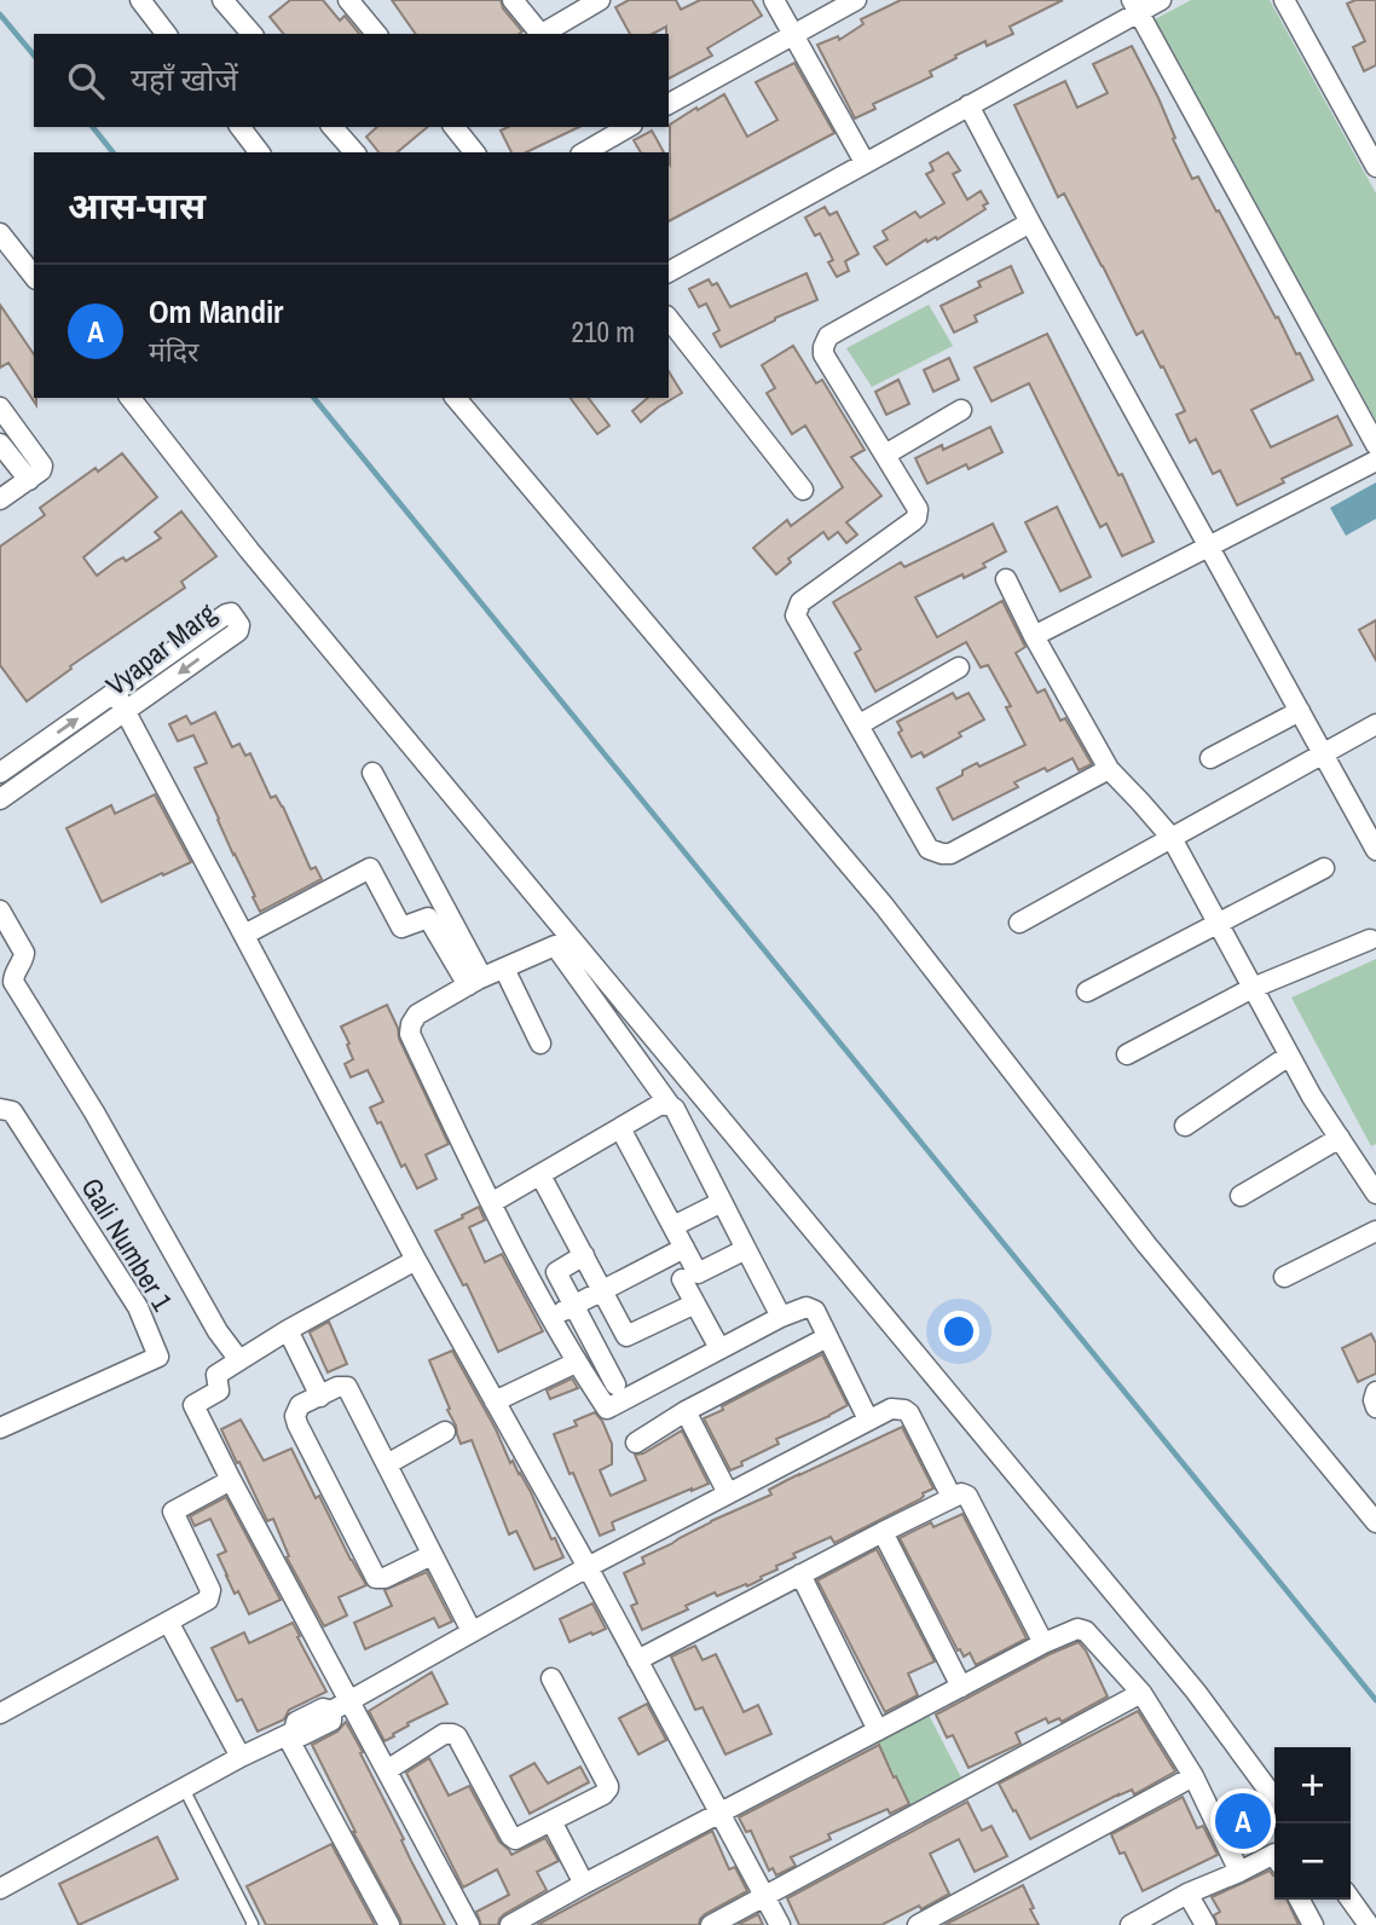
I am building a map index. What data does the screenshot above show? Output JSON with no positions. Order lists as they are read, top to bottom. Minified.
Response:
{"streets":{"street":["Vyapar Marg","Gali Number 1"]},"page":{"search":"यहाँ खोजें","heading":"आस-पास","list":[{"mark":"A","name":"Om Mandir","note":"मंदिर","value":"210 m"}],"map_buttons":["+","−"],"pins":"A"}}
